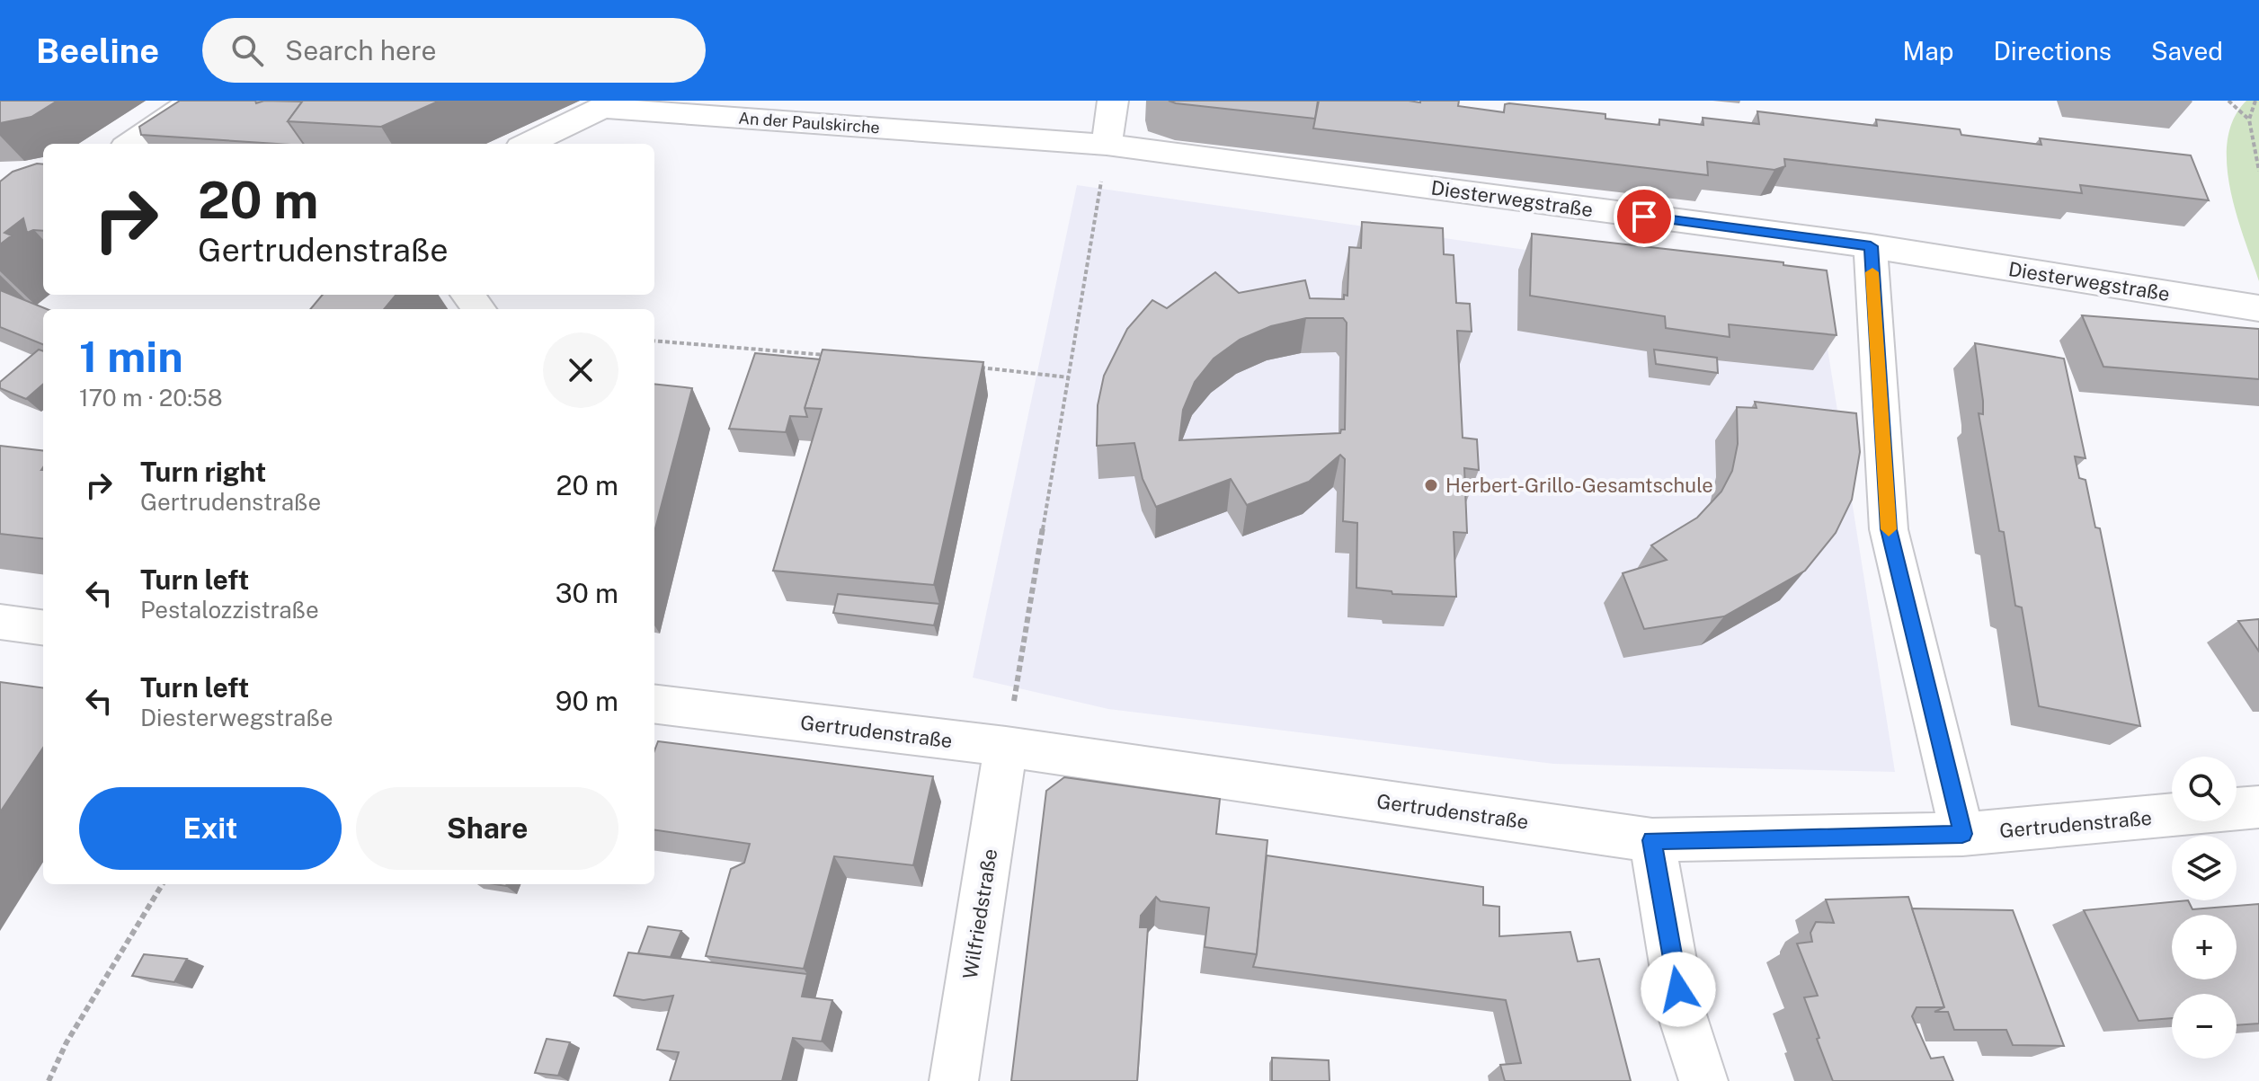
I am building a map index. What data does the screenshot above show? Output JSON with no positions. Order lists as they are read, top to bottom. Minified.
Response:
{"streets":{"street":["An der Paulskirche","Diesterwegstraße","Gertrudenstraße","Wilfriedstraße"]},"crossings":[["An der Paulskirche","Diesterwegstraße"],["Gertrudenstraße","Wilfriedstraße"]],"places":["Herbert-Grillo-Gesamtschule"],"page":{"header":"Beeline","search":"Search here","nav":["Map","Directions","Saved"],"turn":["20 m","Gertrudenstraße"],"heading":["1 min","170 m · 20:58"],"list":[{"name":"Turn right","note":"Gertrudenstraße","value":"20 m"},{"name":"Turn left","note":"Pestalozzistraße","value":"30 m"},{"name":"Turn left","note":"Diesterwegstraße","value":"90 m"}],"map_buttons":["+","−"],"buttons":["Exit","Share"]}}
